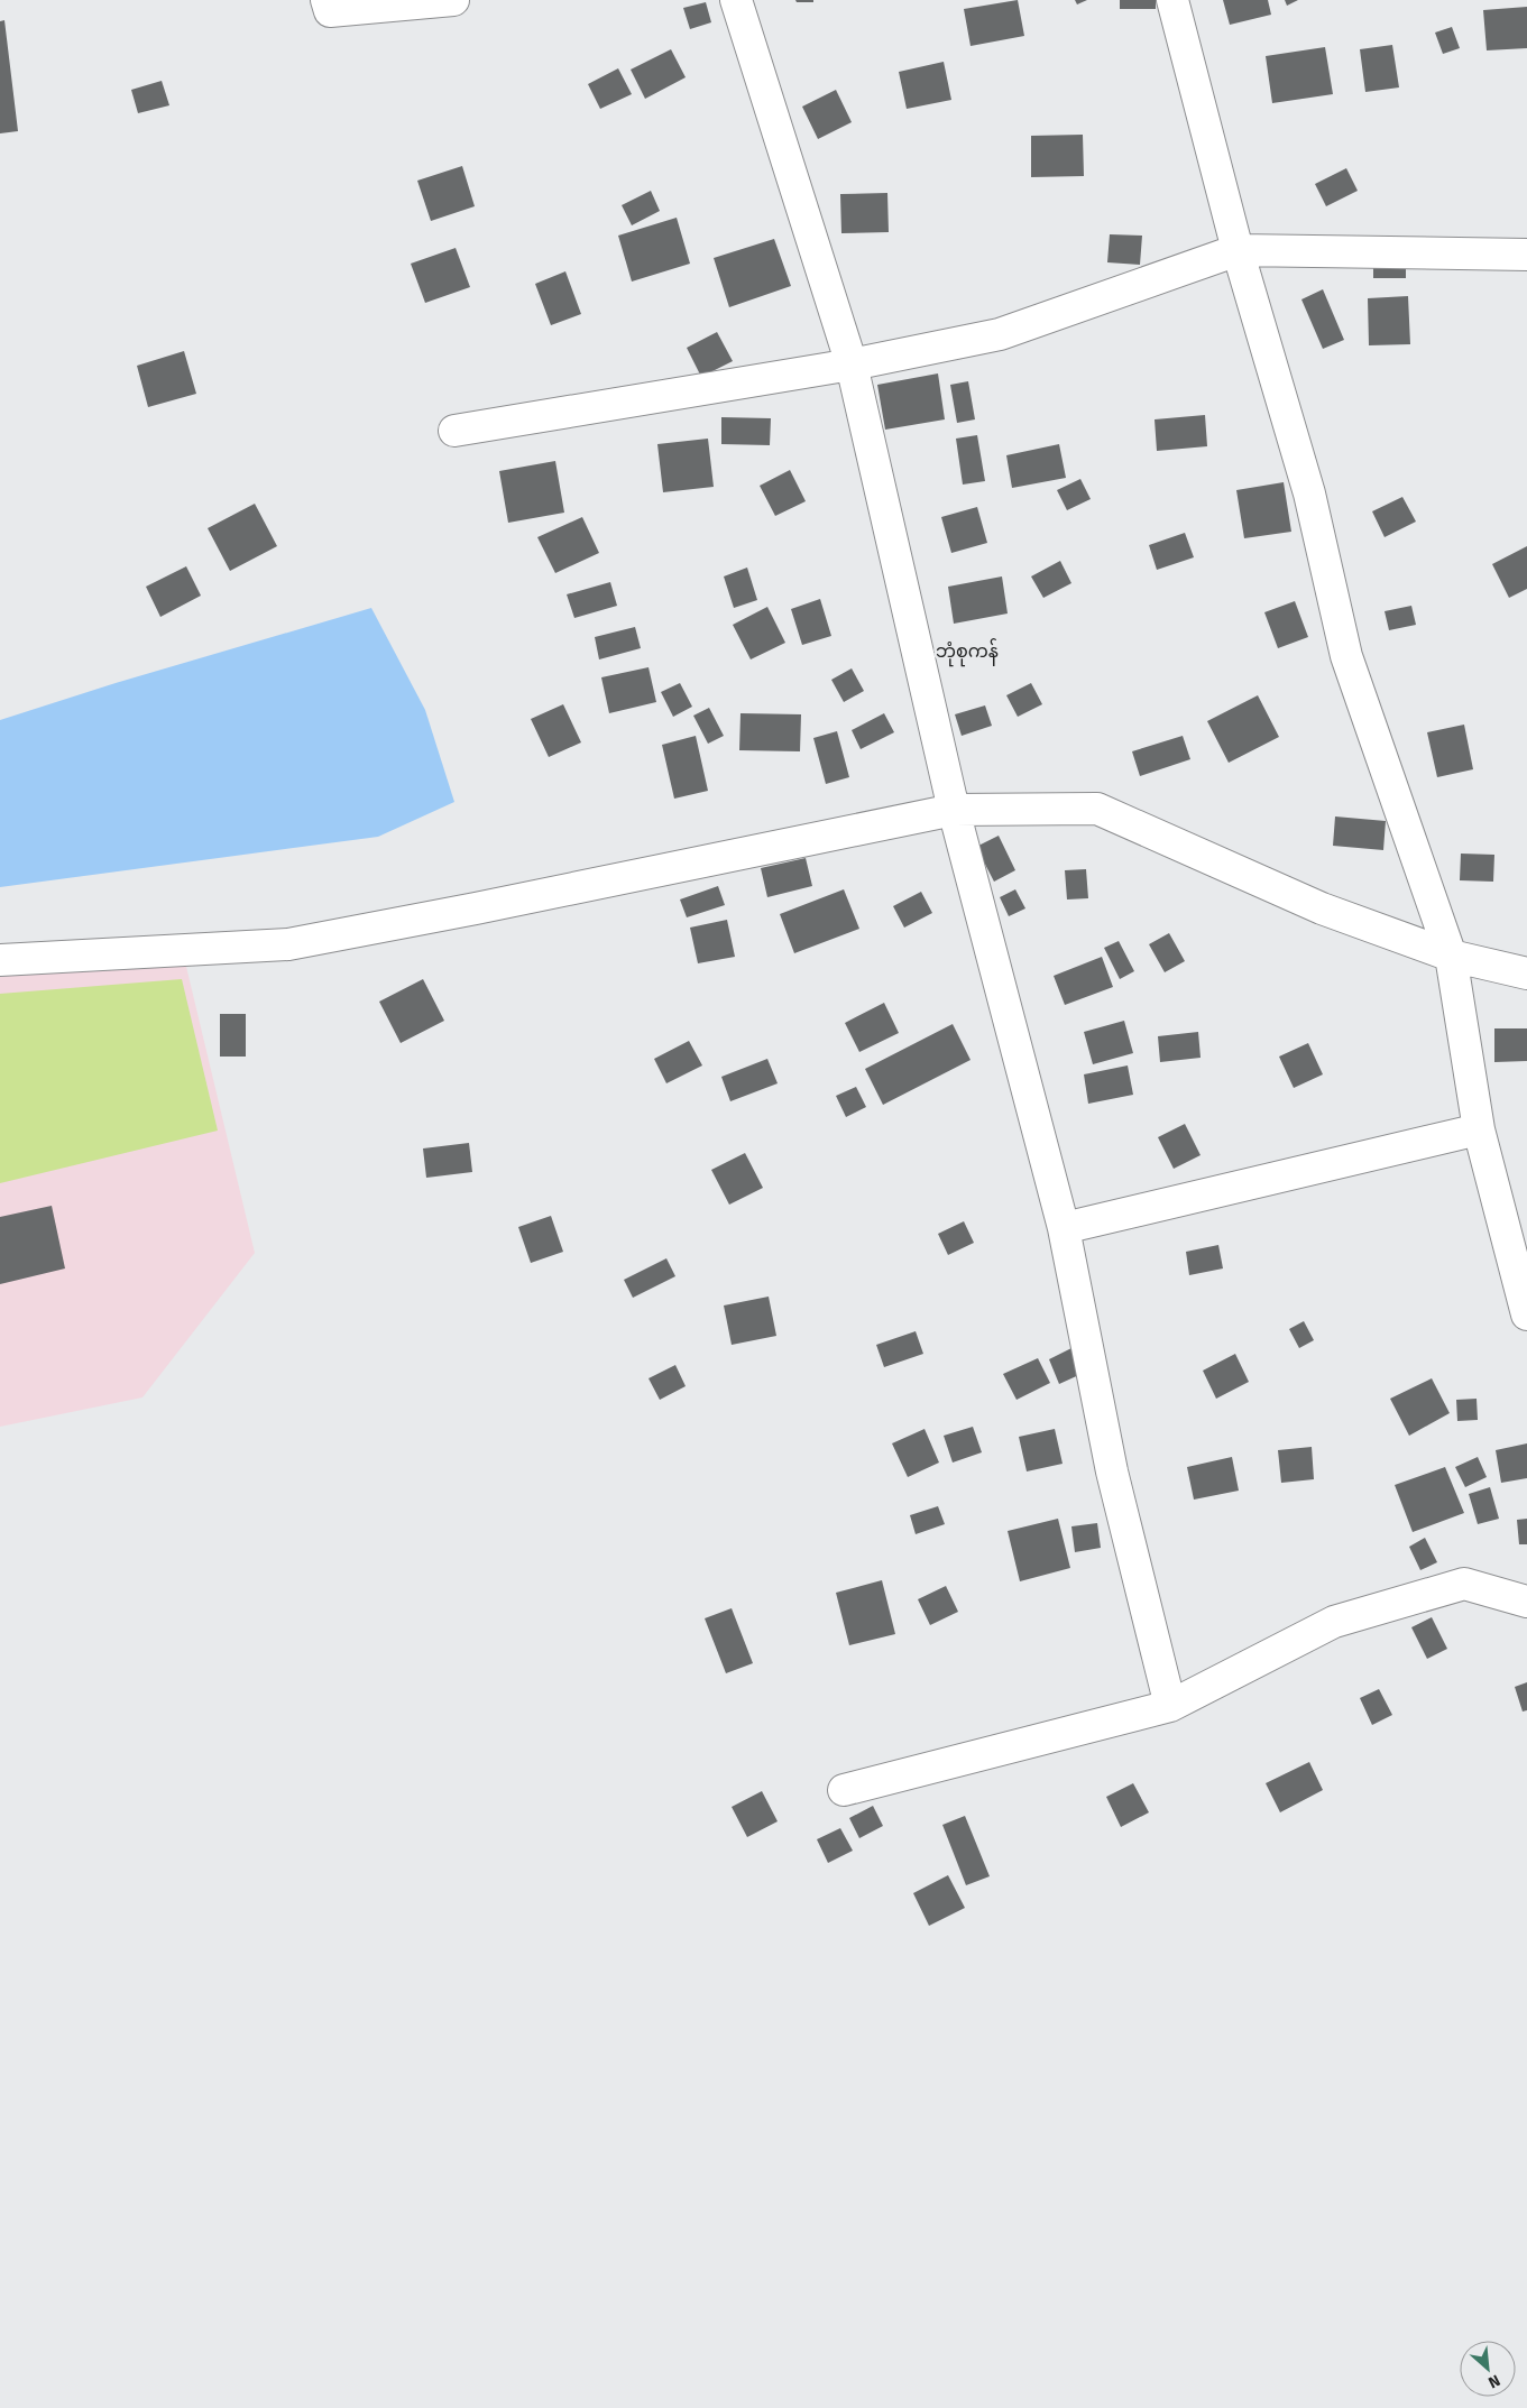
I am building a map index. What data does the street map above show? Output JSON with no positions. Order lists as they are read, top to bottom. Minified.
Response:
{"districts":["ဘုံစုကန်"],"north":"bottom right"}
